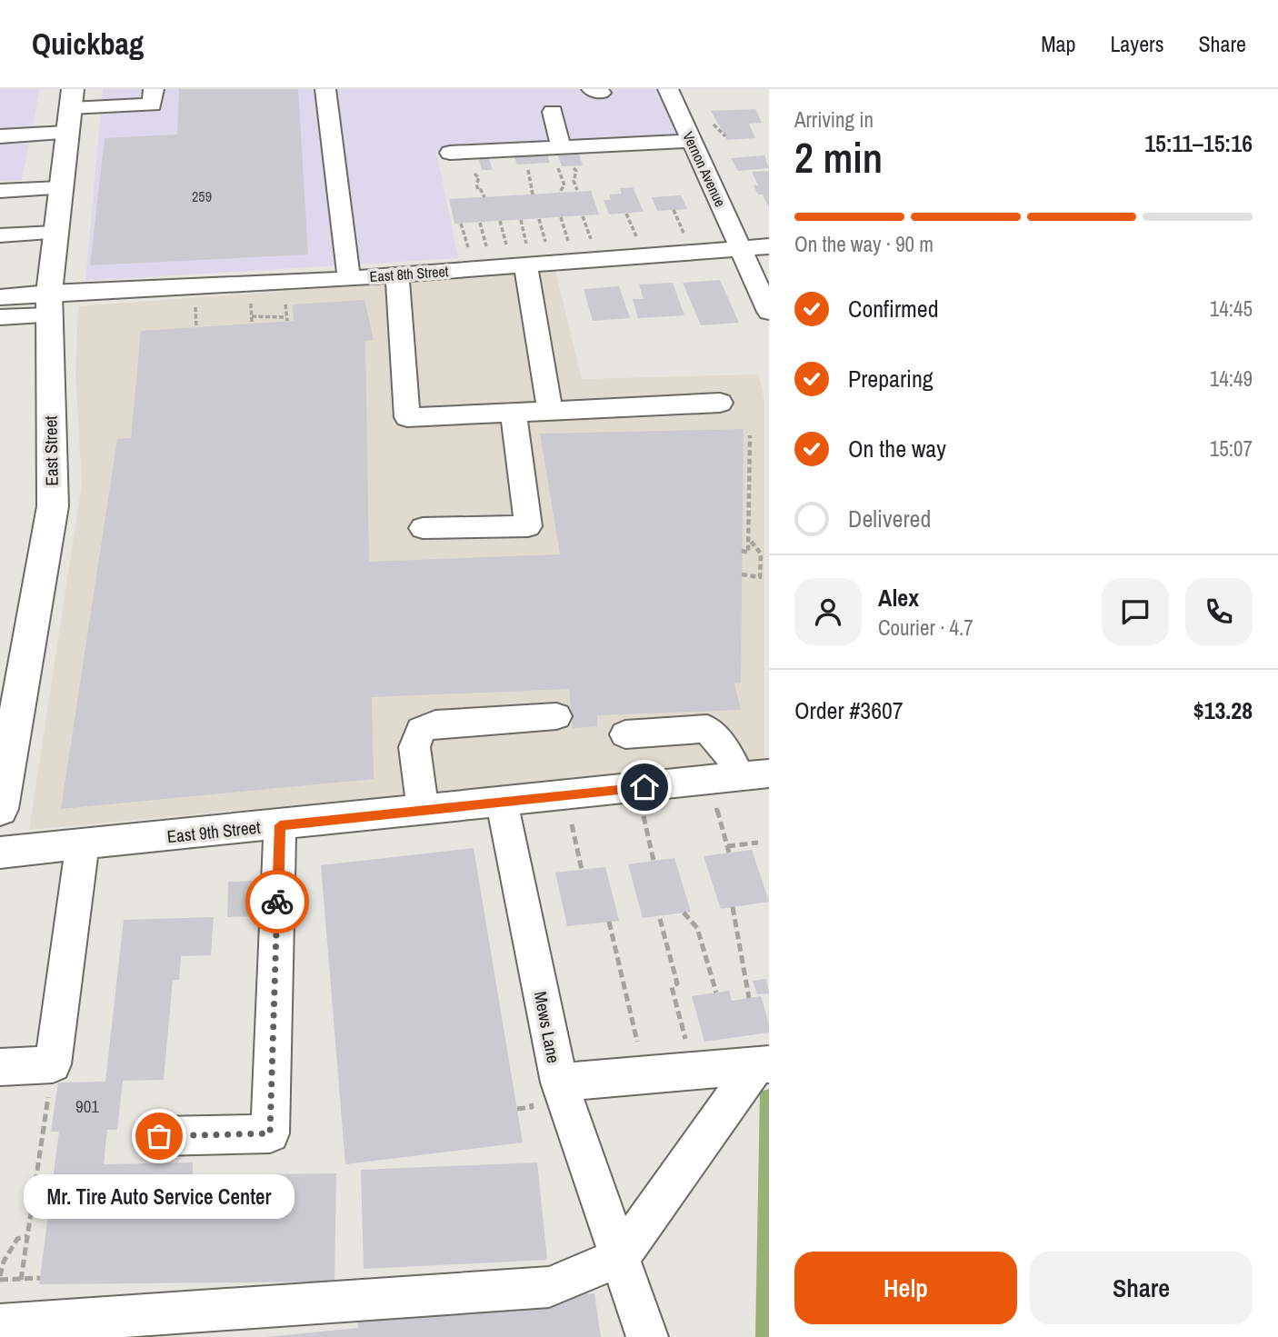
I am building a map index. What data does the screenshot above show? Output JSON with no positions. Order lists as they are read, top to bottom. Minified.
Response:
{"streets":{"main road":["East Street"],"street":["Vernon Avenue","East 8th Street","East 9th Street","Mews Lane"]},"crossings":[["Vernon Avenue","East 8th Street"],["East 8th Street","East Street"],["East 9th Street","Mews Lane"]],"places":["Mr. Tire Auto Service Center"],"house_numbers":["259","901"],"page":{"header":"Quickbag","nav":["Map","Layers","Share"],"heading":["2 min","Arriving in","15:11–15:16"],"panel":["Alex","Courier · 4.7","Order #3607","$13.28"],"bar":"On the way · 90 m","list":[["Confirmed","14:45"],["Preparing","14:49"],["On the way","15:07"],"Delivered"],"bubble":"Mr. Tire Auto Service Center","buttons":["Help","Share"]}}
